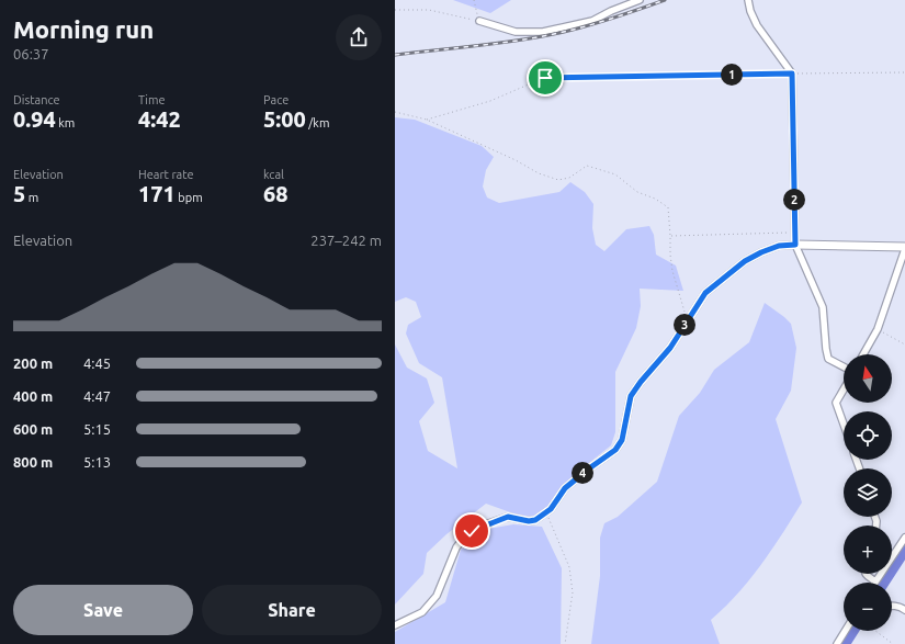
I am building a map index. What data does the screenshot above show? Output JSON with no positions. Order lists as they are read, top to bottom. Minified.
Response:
{"north":"top","page":{"heading":["Morning run","06:37"],"pins":["1","2","3","4"],"stats":[["Distance","0.94 km"],["Time","4:42"],["Pace","5:00 /km"],["Elevation","5 m"],["Heart rate","171 bpm"],["kcal","68"]],"chart":["Elevation","237–242 m"],"list":[{"name":"200 m","note":"4:45"},{"name":"400 m","note":"4:47"},{"name":"600 m","note":"5:15"},{"name":"800 m","note":"5:13"}],"map_buttons":["+","−"],"buttons":["Save","Share"]}}
